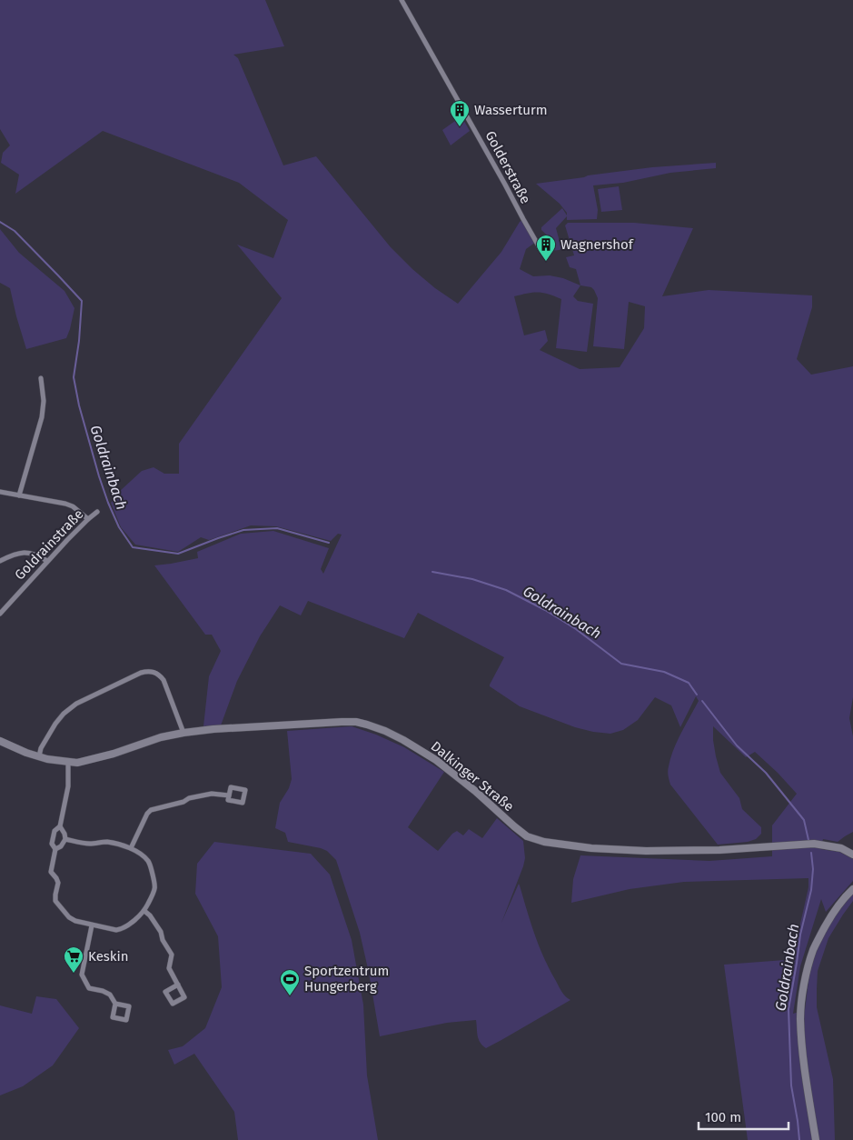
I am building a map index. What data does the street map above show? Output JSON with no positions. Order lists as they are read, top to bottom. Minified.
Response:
{"streets":{"street":["Golderstraße","Goldrainstraße","Dalkinger Straße"]},"water":["Goldrainbach"],"places":{"building":["Wasserturm","Wagnershof"],"supermarket":["Keskin"],"sports":["Sportzentrum Hungerberg"]},"scale_bar":"100 m"}
